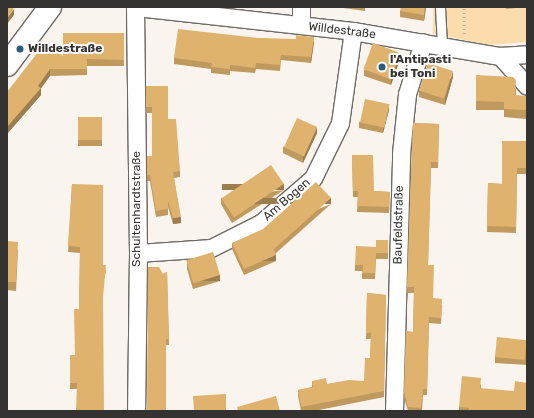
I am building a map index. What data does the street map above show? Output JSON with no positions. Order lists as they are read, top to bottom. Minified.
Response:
{"streets":{"street":["Willdestraße","Am Bogen","Schultenhardtstraße","Baufeldstraße"]},"crossings":[["Willdestraße","Am Bogen"],["Willdestraße","Schultenhardtstraße"],["Willdestraße","Baufeldstraße"],["Am Bogen","Schultenhardtstraße"]],"places":["Willdestraße","l'Antipasti bei Toni"]}
